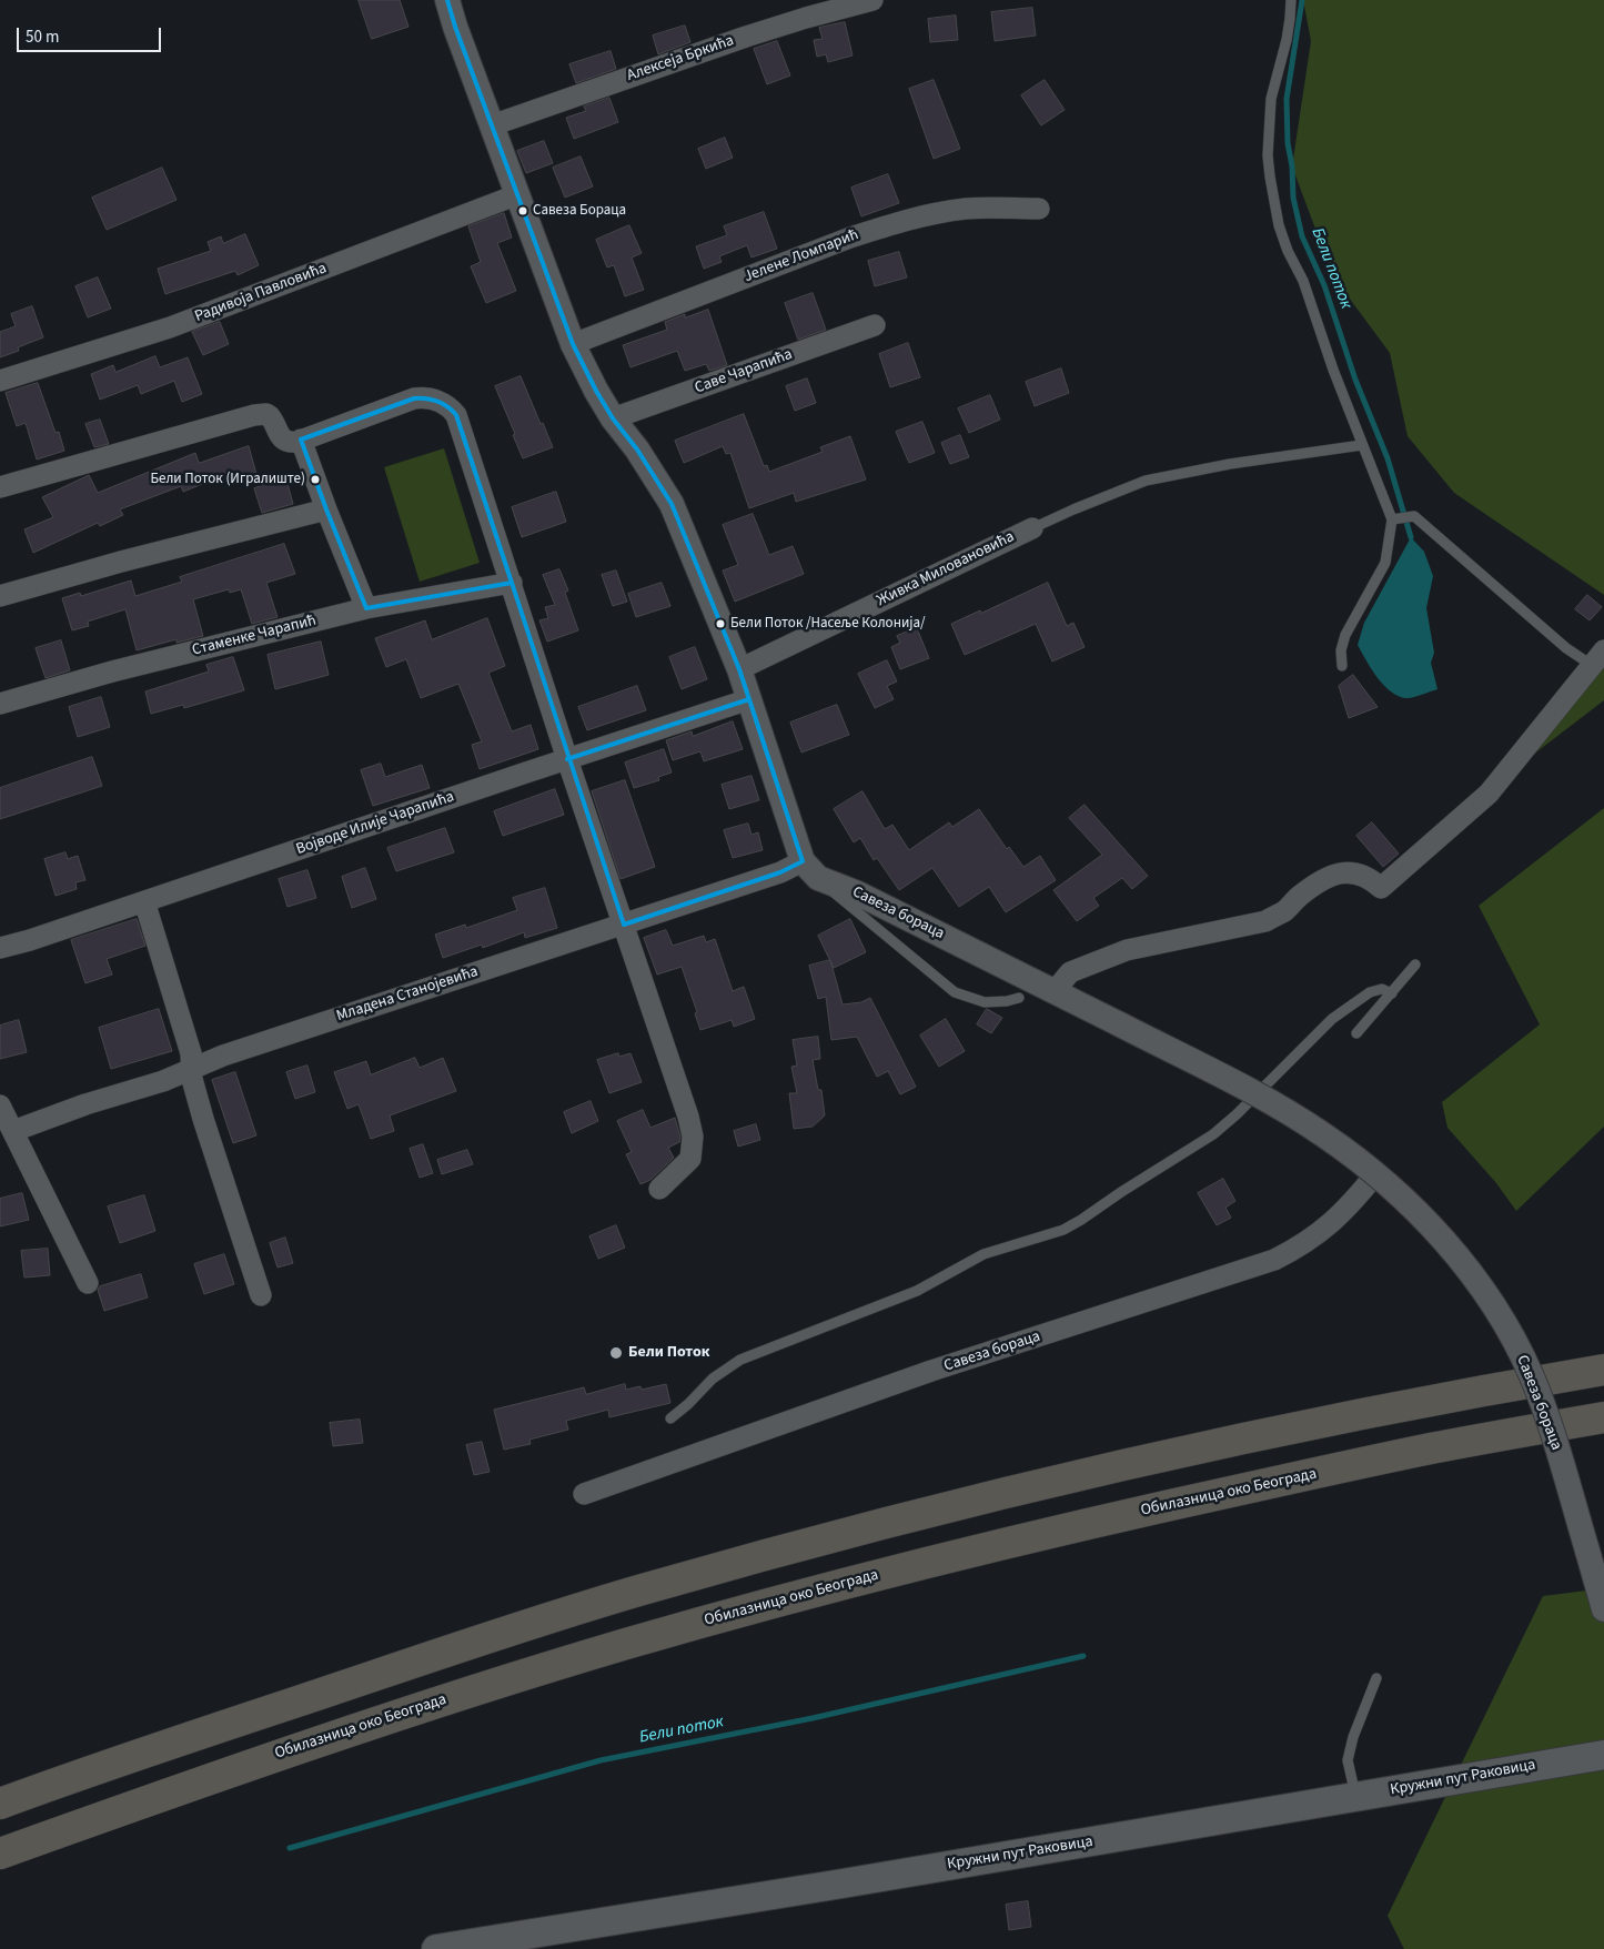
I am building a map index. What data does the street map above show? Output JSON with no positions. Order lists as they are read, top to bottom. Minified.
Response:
{"streets":{"highway":["Обилазница око Београда"],"main road":["Кружни пут Раковица"],"street":["Алексеја Бркића","Јелене Ломпарић","Радивоја Павловића","Саве Чарапића","Живка Миловановића","Стаменке Чарапић","Војводе Илије Чарапића","Савеза бораца","Младена Станојевића"]},"crossings":[["Алексеја Бркића","Савеза бораца"],["Јелене Ломпарић","Савеза бораца"],["Радивоја Павловића","Савеза бораца"],["Саве Чарапића","Савеза бораца"],["Живка Миловановића","Савеза бораца"],["Војводе Илије Чарапића","Савеза бораца"],["Савеза бораца","Младена Станојевића"]],"water":["Бели поток"],"places":["Савеза Бораца","Бели Поток (Игралиште)","Бели Поток /Насеље Колонија/","Бели Поток"],"scale_bar":"50 m"}
